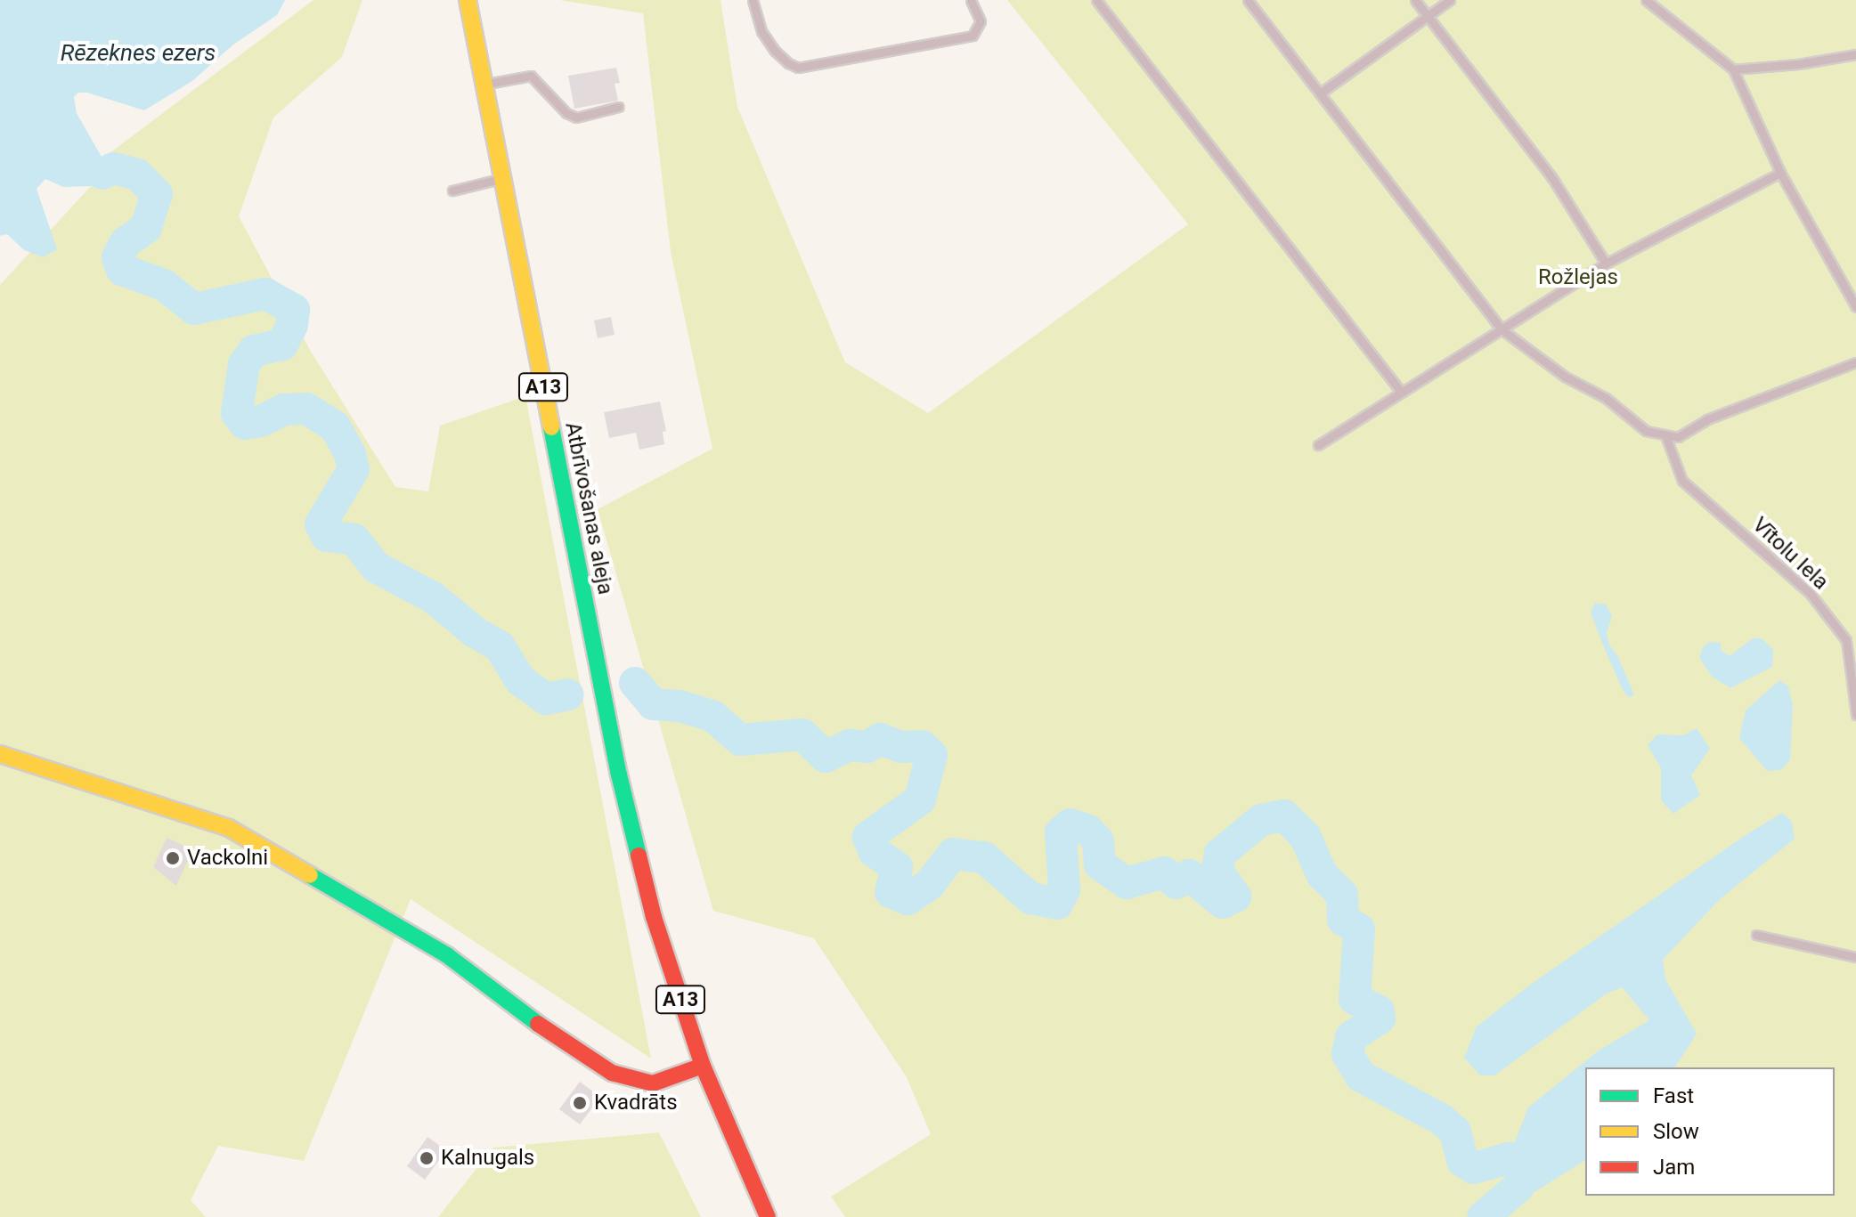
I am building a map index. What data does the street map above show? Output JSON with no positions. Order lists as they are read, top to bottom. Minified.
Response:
{"streets":{"main road":["A13","Atbrīvošanas aleja"],"lane":["Vītolu Iela"]},"crossings":[["A13","Atbrīvošanas aleja"]],"water":["Rēzeknes ezers"],"parks":["Rožlejas"],"places":["Vackolni","Kvadrāts","Kalnugals"],"legend":["Fast","Slow","Jam"]}
